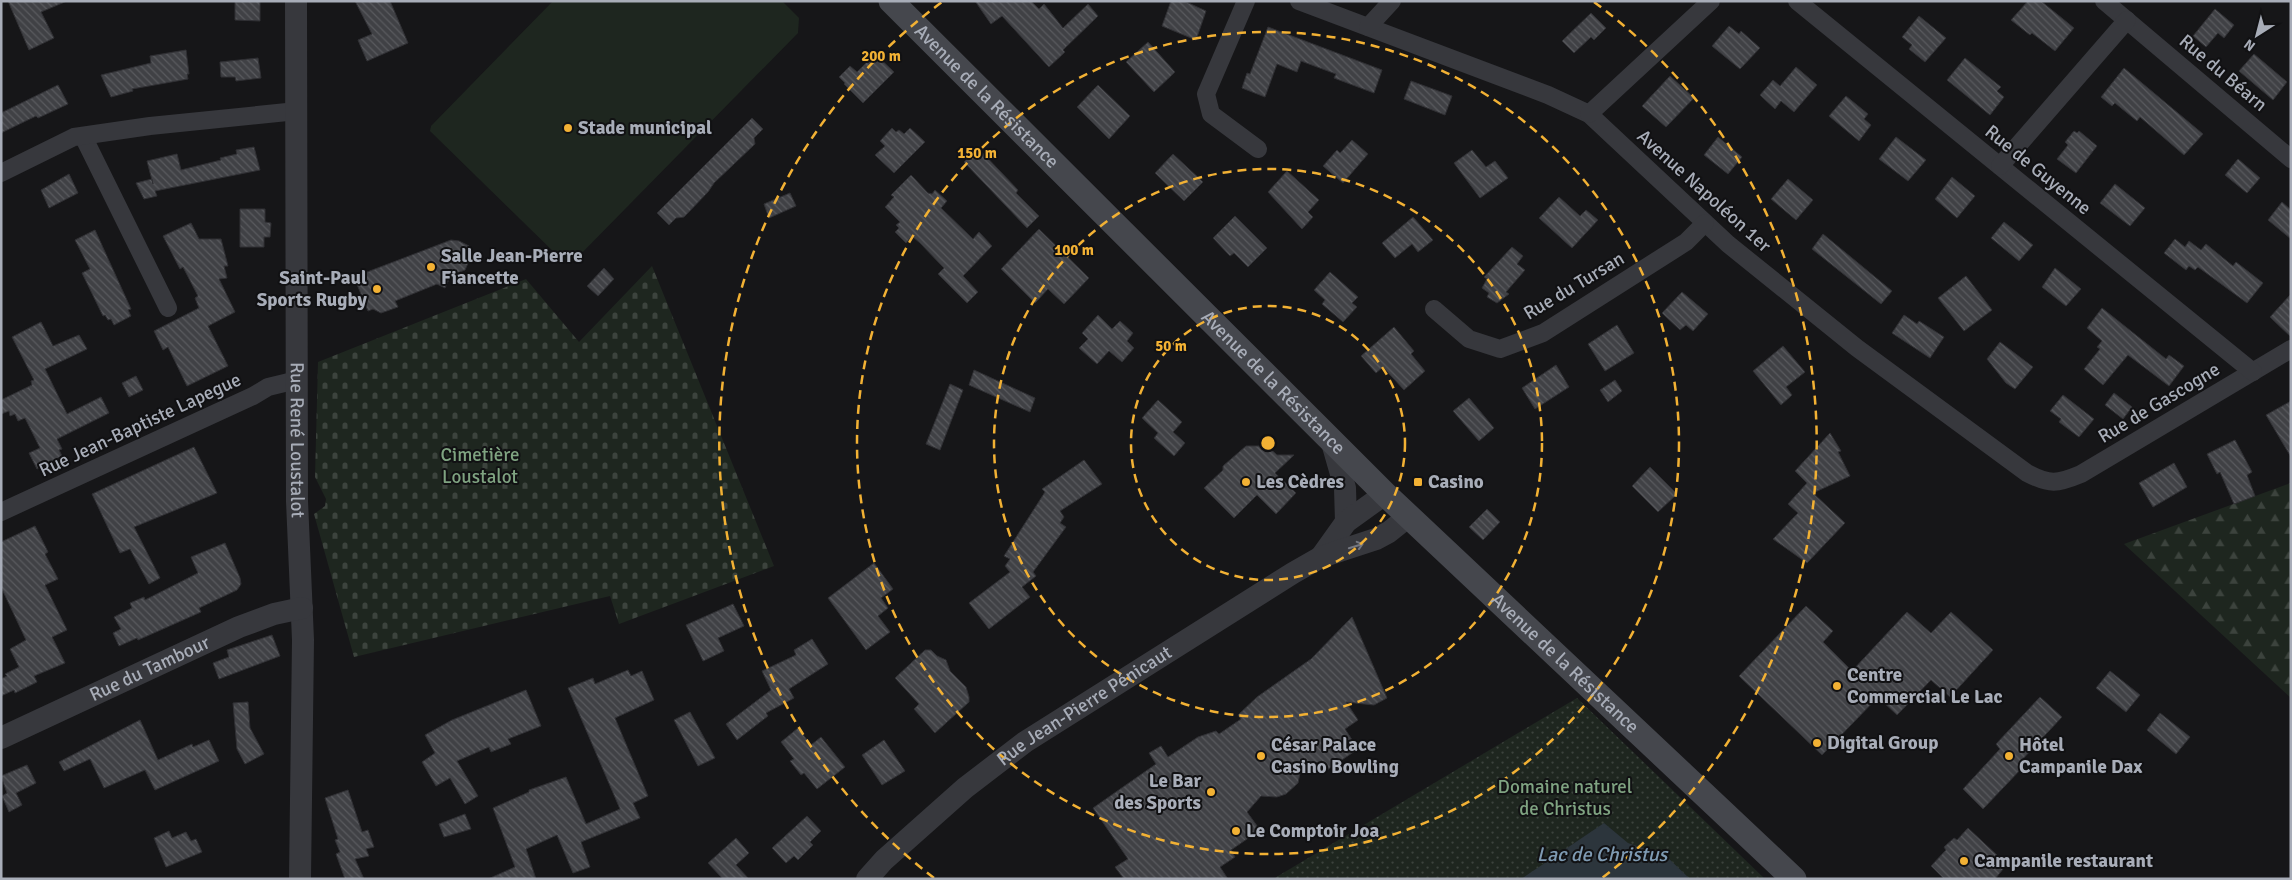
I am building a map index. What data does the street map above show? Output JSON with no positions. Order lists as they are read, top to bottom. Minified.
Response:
{"streets":{"main road":["Avenue de la Résistance"],"street":["Rue du Béarn","Rue de Guyenne","Avenue Napoléon 1er","Rue du Tursan","Rue de Gascogne","Rue Jean-Baptiste Lapegue","Rue René Loustalot","Rue du Tambour","Rue Jean-Pierre Pénicaut"]},"crossings":[["Avenue de la Résistance","Rue Jean-Pierre Pénicaut"],["Rue de Guyenne","Rue de Gascogne"],["Avenue Napoléon 1er","Rue du Tursan"],["Avenue Napoléon 1er","Rue de Gascogne"],["Rue Jean-Baptiste Lapegue","Rue René Loustalot"],["Rue René Loustalot","Rue du Tambour"]],"water":["Lac de Christus"],"parks":["Cimetière Loustalot","Domaine naturel de Christus"],"places":{"other":["Stade municipal","Salle Jean-Pierre Fiancette","Saint-Paul Sports Rugby","Les Cèdres","Centre Commercial Le Lac","Digital Group","César Palace Casino Bowling","Hôtel Campanile Dax","Le Bar des Sports","Le Comptoir Joa","Campanile restaurant"],"transit":["Casino"]},"north":"bottom left","rings":["200 m","150 m","100 m","50 m"]}
